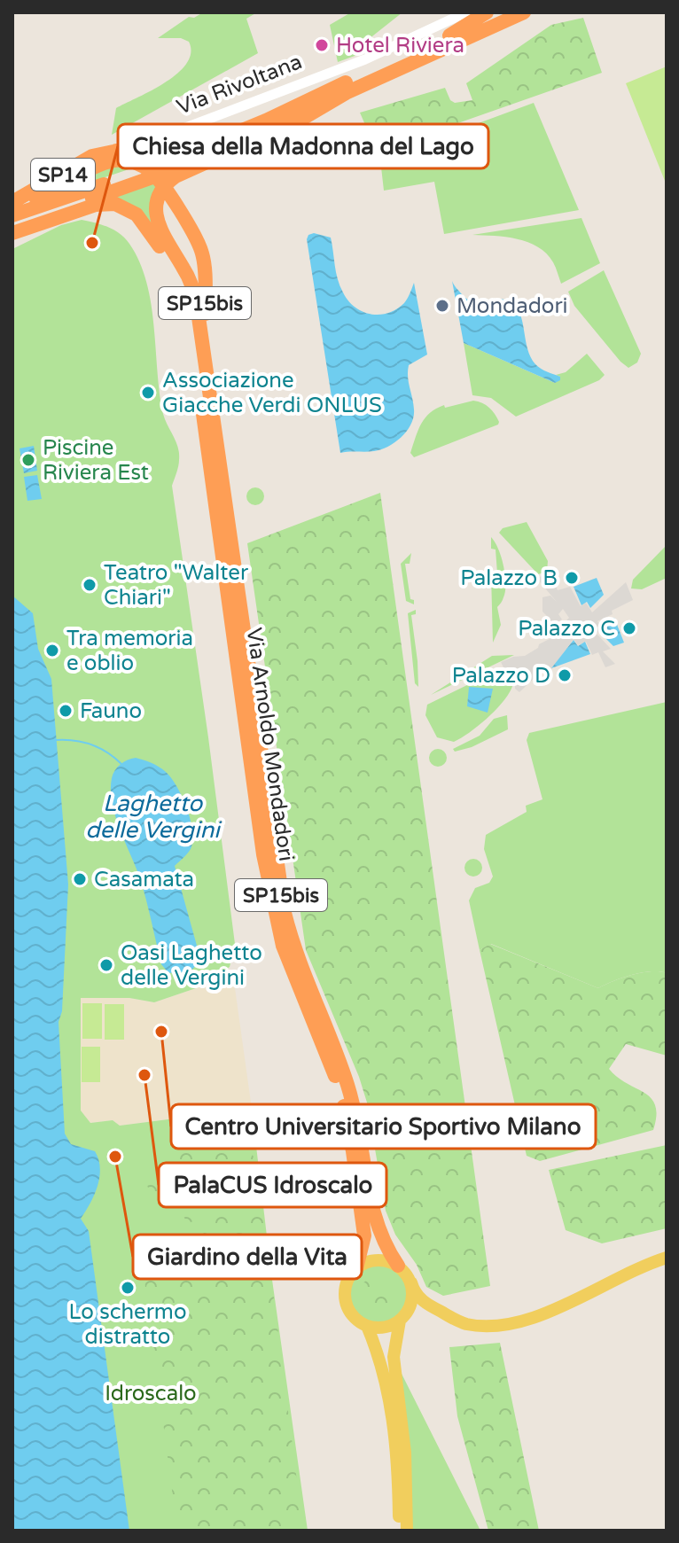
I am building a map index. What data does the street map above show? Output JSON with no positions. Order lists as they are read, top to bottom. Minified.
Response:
{"streets":{"highway":["Via Rivoltana","SP14","SP15bis","Via Arnoldo Mondadori"]},"crossings":[["Via Rivoltana","SP14"],["Via Rivoltana","SP15bis"],["SP14","SP15bis"],["SP15bis","Via Arnoldo Mondadori"]],"water":["Laghetto delle Vergini"],"parks":["Idroscalo"],"places":["Hotel Riviera","Chiesa della Madonna del Lago","Mondadori","Associazione Giacche Verdi ONLUS","Piscine Riviera Est","Palazzo B","Teatro \"Walter Chiari\"","Palazzo C","Tra memoria e oblio","Palazzo D","Fauno","Casamata","Oasi Laghetto delle Vergini","Centro Universitario Sportivo Milano","PalaCUS Idroscalo","Giardino della Vita","Lo schermo distratto"]}
